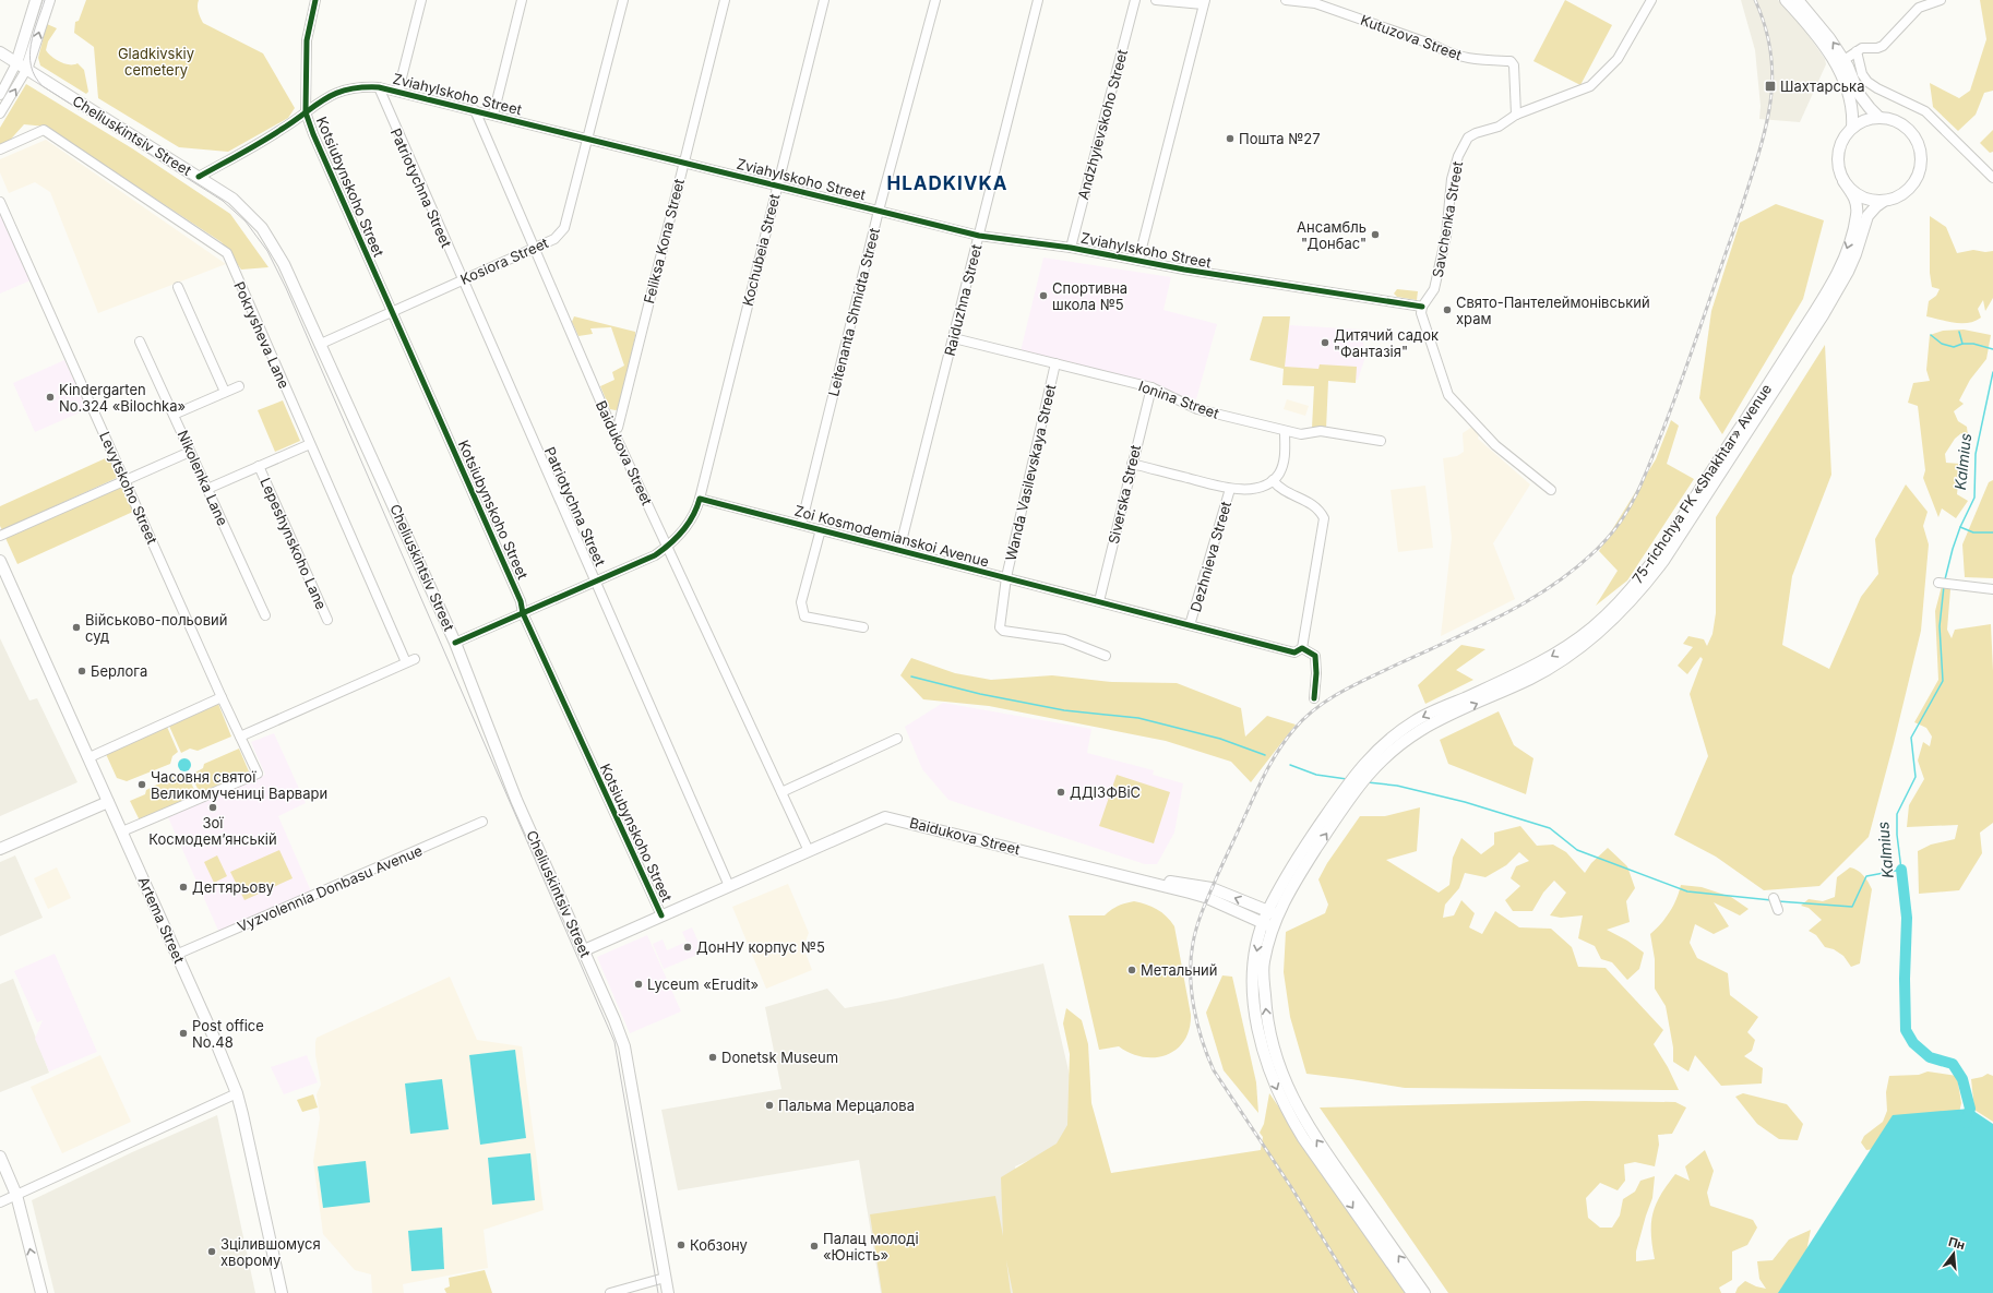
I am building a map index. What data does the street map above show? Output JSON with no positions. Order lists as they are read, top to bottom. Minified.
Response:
{"streets":{"main road":["Cheliuskintsiv Street","Baidukova Street","75-richchya FK «Shakhtar» Avenue","Artema Street"],"street":["Kutuzova Street","Zviahylskoho Street","Andzhyievskoho Street","Kotsiubynskoho Street","Patriotychna Street","Savchenka Street","Feliksa Kona Street","Kochubeia Street","Kosiora Street","Raiduzhna Street","Leitenanta Shmidta Street","Pokrysheva Lane","Ionina Street","Wanda Vasilevskaya Street","Nikolenka Lane","Levytskoho Street","Siverska Street","Zoi Kosmodemianskoi Avenue","Lepeshynskoho Lane","Dezhnieva Street","Vyzvolennia Donbasu Avenue"]},"crossings":[["Kutuzova Street","Savchenka Street"],["Zviahylskoho Street","Andzhyievskoho Street"],["Zviahylskoho Street","Cheliuskintsiv Street"],["Zviahylskoho Street","Kotsiubynskoho Street"],["Zviahylskoho Street","Patriotychna Street"],["Zviahylskoho Street","Savchenka Street"],["Zviahylskoho Street","Feliksa Kona Street"],["Zviahylskoho Street","Kochubeia Street"],["Zviahylskoho Street","Kosiora Street"],["Zviahylskoho Street","Raiduzhna Street"],["Zviahylskoho Street","Leitenanta Shmidta Street"],["Zviahylskoho Street","Baidukova Street"],["Cheliuskintsiv Street","Kosiora Street"],["Cheliuskintsiv Street","Baidukova Street"],["Kotsiubynskoho Street","Kosiora Street"],["Kotsiubynskoho Street","Baidukova Street"],["Patriotychna Street","Kosiora Street"],["Patriotychna Street","Baidukova Street"],["Feliksa Kona Street","Baidukova Street"],["Kochubeia Street","Zoi Kosmodemianskoi Avenue"],["Kosiora Street","Baidukova Street"],["Raiduzhna Street","Ionina Street"],["Raiduzhna Street","Zoi Kosmodemianskoi Avenue"],["Leitenanta Shmidta Street","Zoi Kosmodemianskoi Avenue"],["Pokrysheva Lane","Levytskoho Street"],["Ionina Street","Wanda Vasilevskaya Street"],["Ionina Street","Siverska Street"],["Wanda Vasilevskaya Street","Zoi Kosmodemianskoi Avenue"],["Levytskoho Street","Artema Street"],["Siverska Street","Zoi Kosmodemianskoi Avenue"],["Zoi Kosmodemianskoi Avenue","Dezhnieva Street"],["Vyzvolennia Donbasu Avenue","Artema Street"]],"districts":["HLADKIVKA"],"water":["Kalmius"],"parks":["Gladkivskiy cemetery"],"places":{"transit":["Шахтарська"],"other":["Пошта №27","Ансамбль \"Донбас\"","Спортивна школа №5","Свято-Пантелеймонівський храм","Дитячий садок \"Фантазія\"","Kindergarten No.324 «Bilochka»","Військово-польовий суд","Берлога","Часовня святої Великомучениці Варвари","ДДІЗФВіС","Зої Космодем’янській","Дегтярьову","ДонНУ корпус №5","Метальний","Lyceum «Erudit»","Post office No.48","Donetsk Museum","Пальма Мерцалова","Кобзону","Палац молоді «Юність»","Зцілившомуся хворому"]},"north":"top"}
